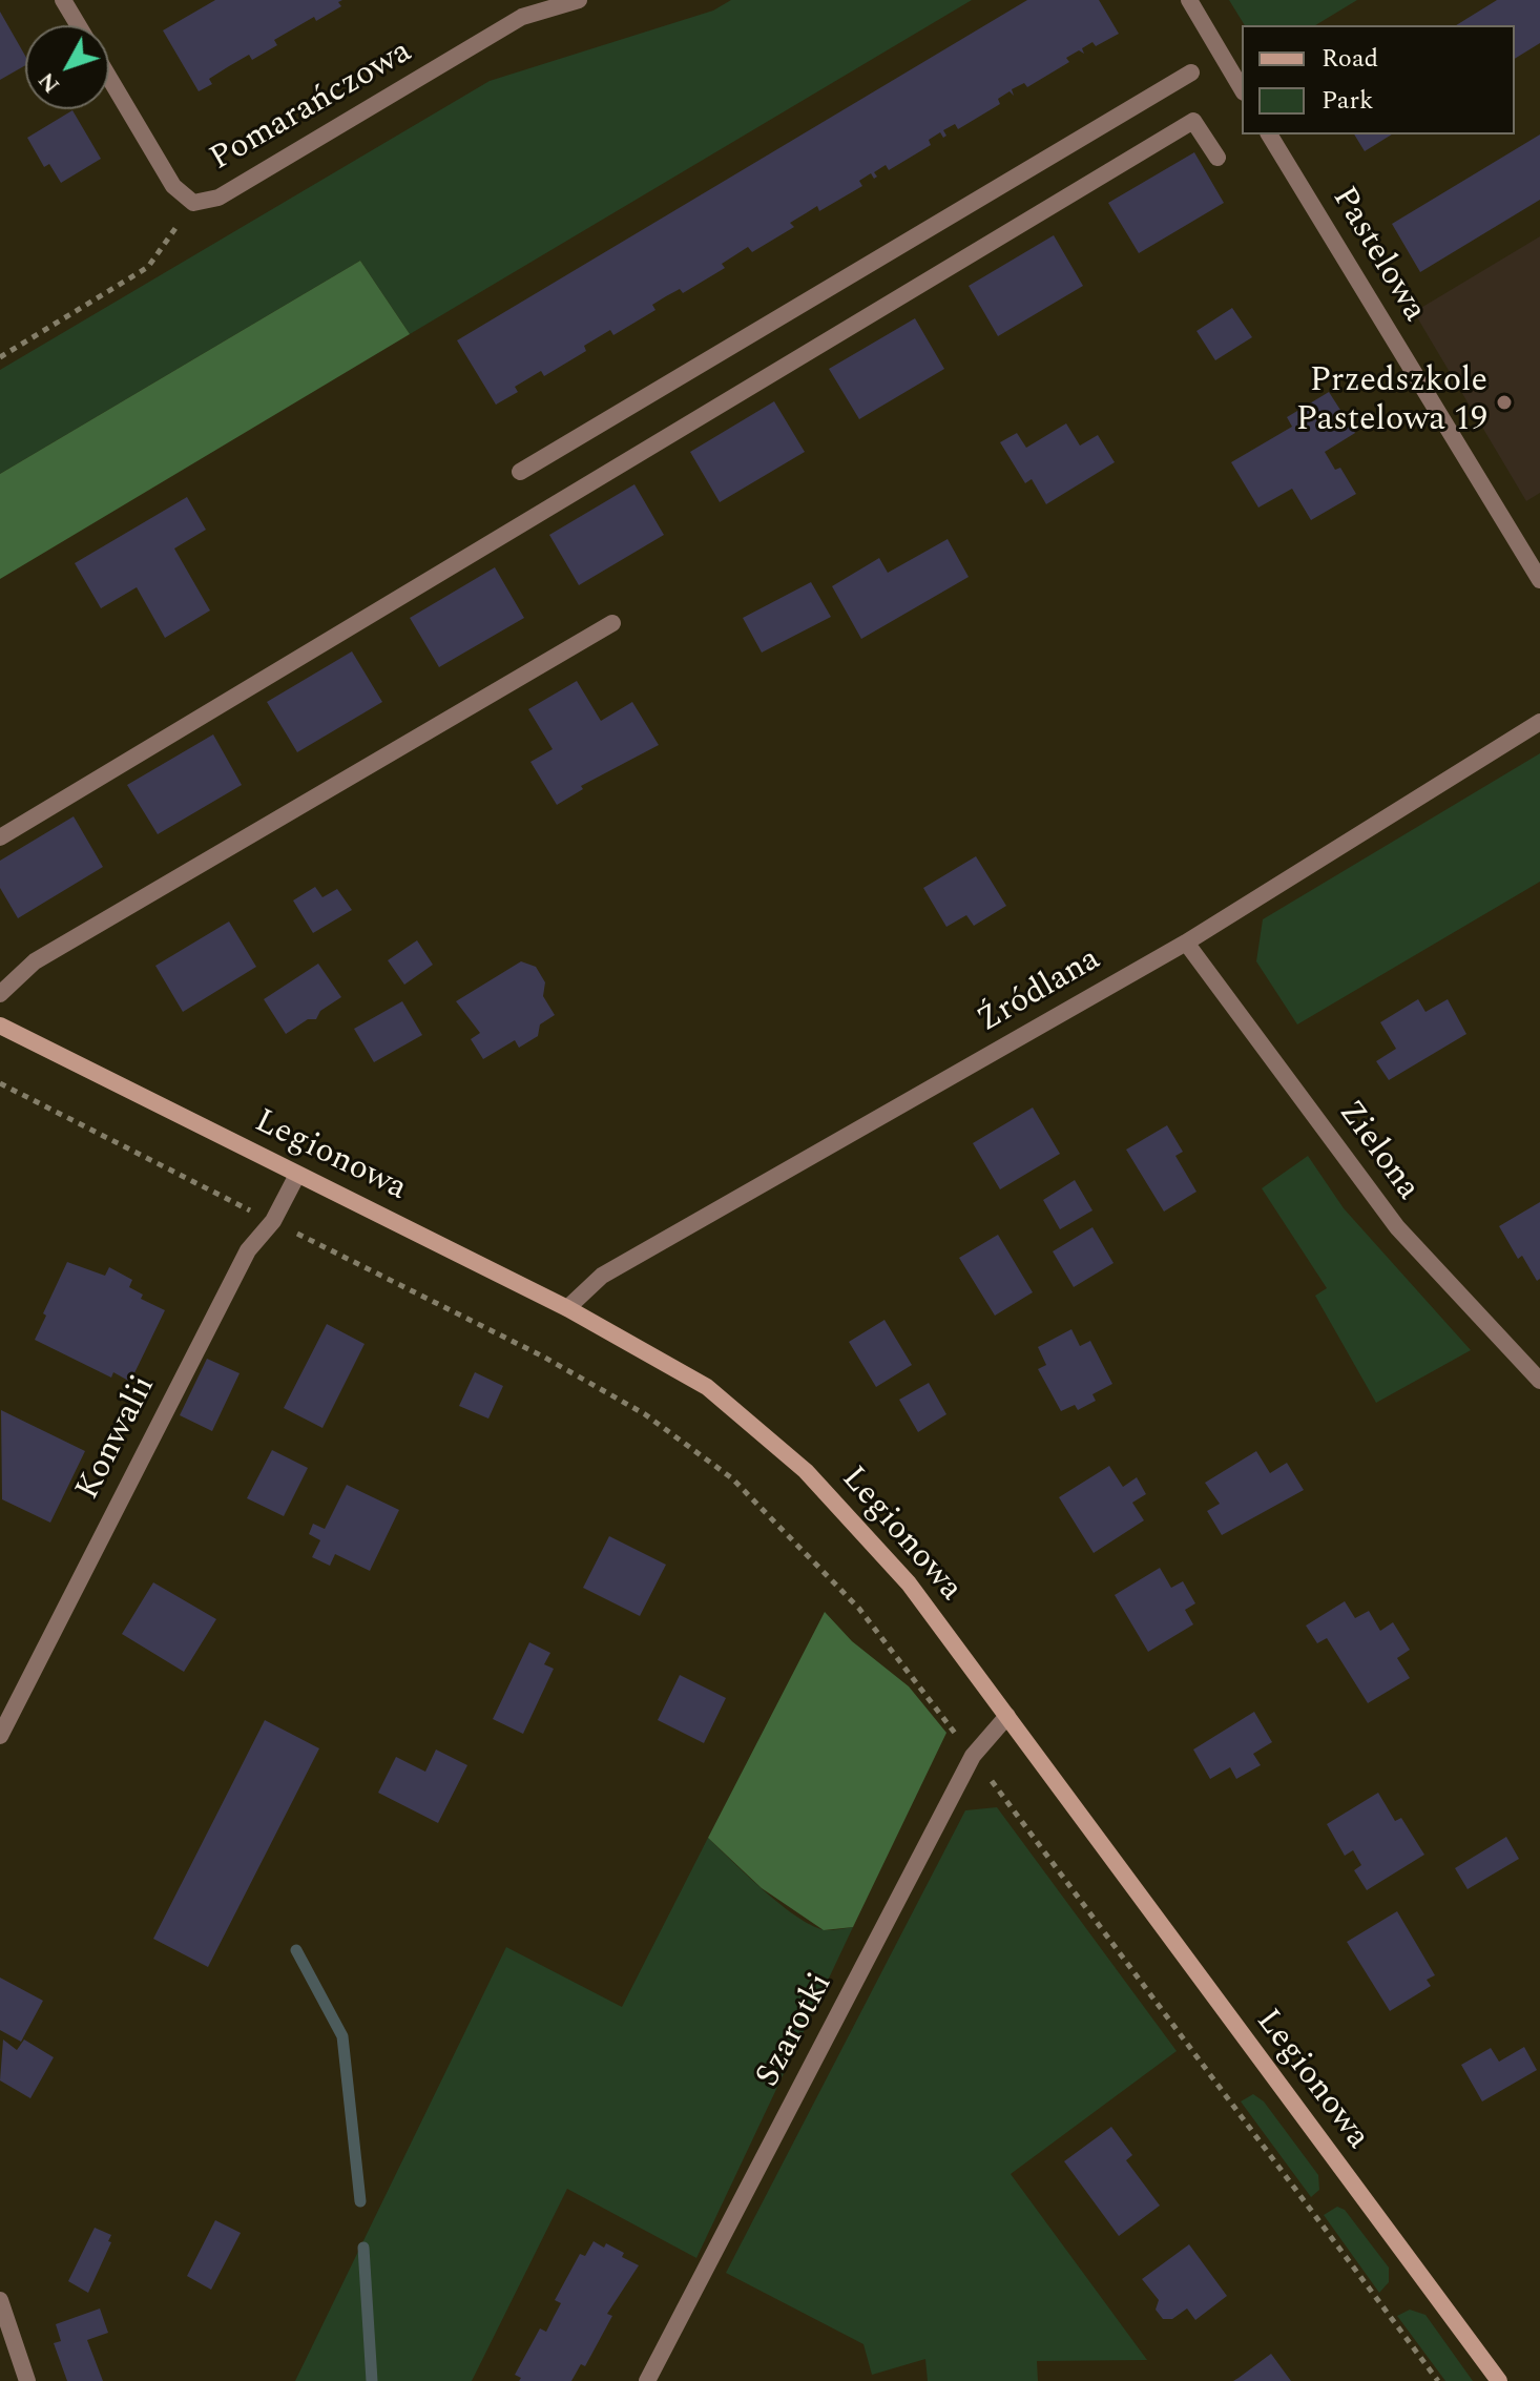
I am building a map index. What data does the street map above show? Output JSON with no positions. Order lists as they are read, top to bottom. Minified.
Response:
{"streets":{"main road":["Legionowa"],"street":["Pomarańczowa","Pastelowa","Źródlana","Zielona","Konwalii","Szarotki"]},"crossings":[["Źródlana","Zielona"],["Źródlana","Legionowa"],["Legionowa","Konwalii"],["Legionowa","Szarotki"]],"places":["Przedszkole Pastelowa 19"],"legend":["Road","Park"],"north":"bottom left"}
